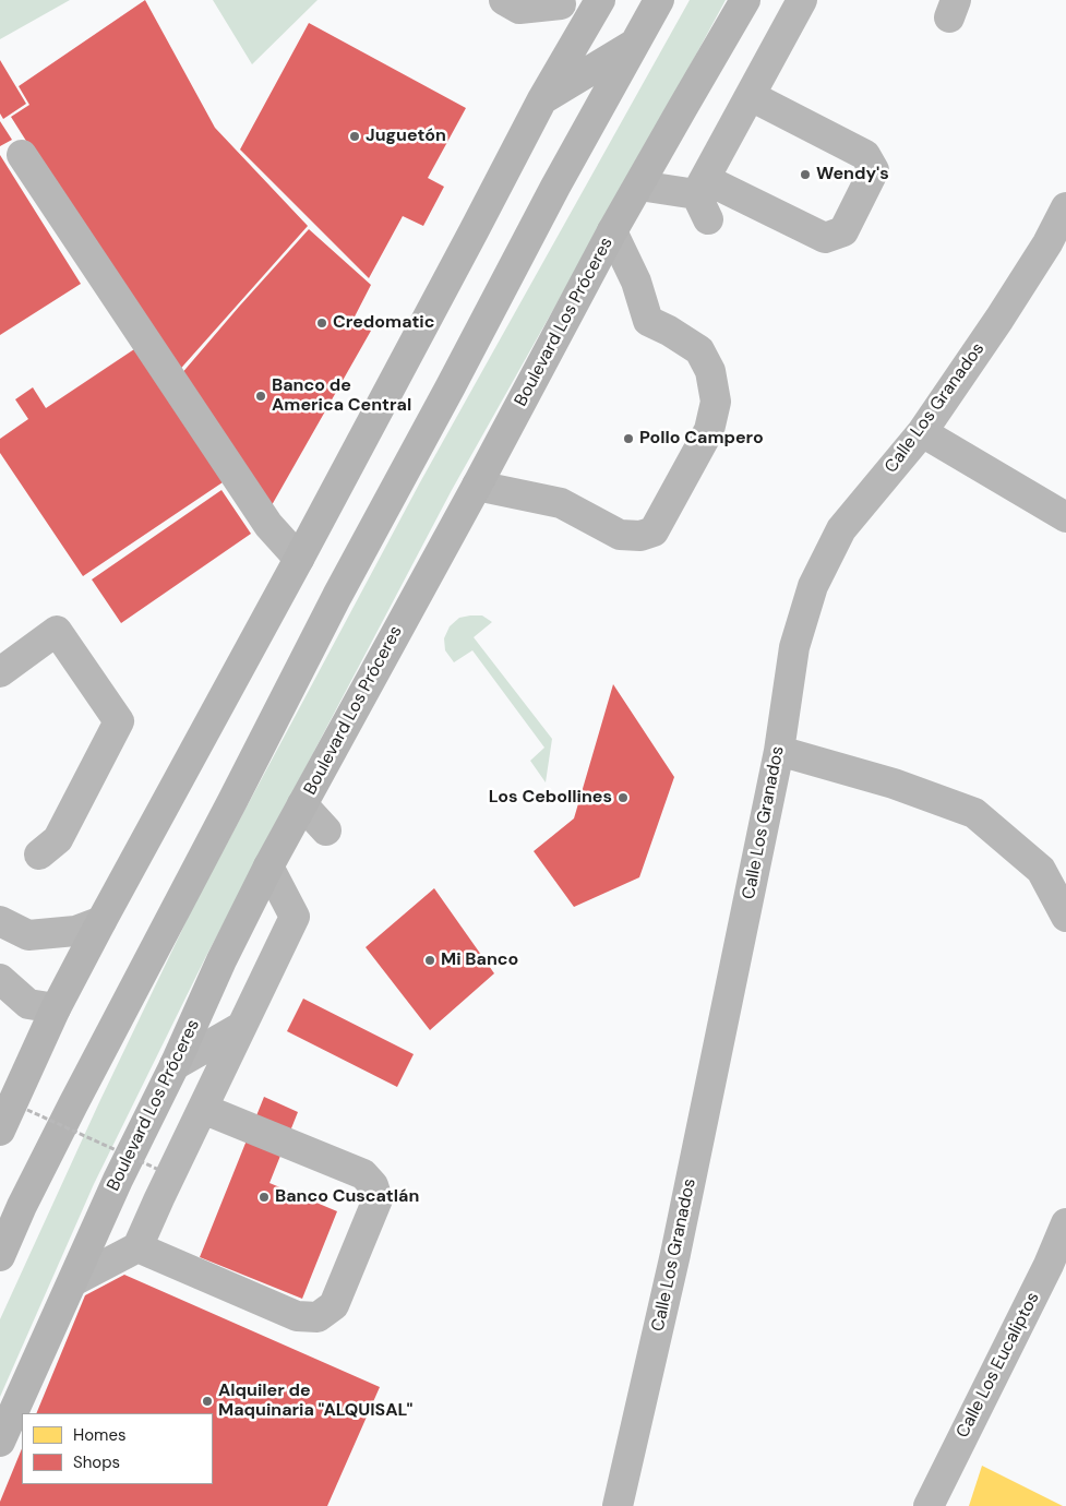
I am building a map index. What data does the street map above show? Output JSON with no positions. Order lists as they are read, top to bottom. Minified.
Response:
{"streets":{"highway":["Boulevard Los Próceres"],"street":["Calle Los Granados","Calle Los Eucaliptos"]},"places":["Juguetón","Wendy's","Credomatic","Banco de America Central","Pollo Campero","Los Cebollines","Mi Banco","Banco Cuscatlán","Alquiler de Maquinaria \"ALQUISAL\""],"legend":["Homes","Shops"]}
